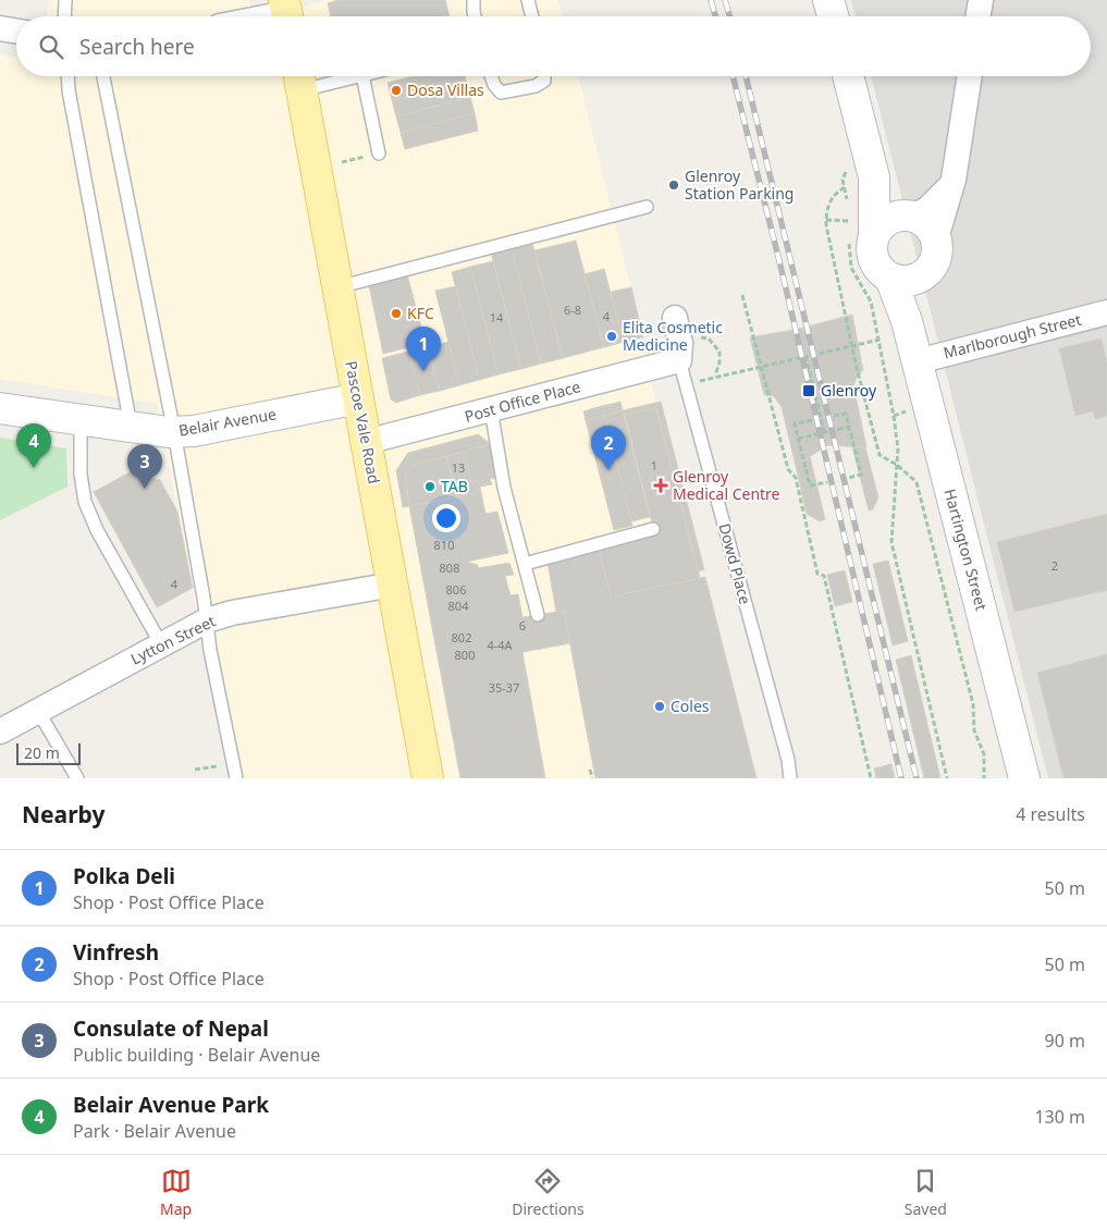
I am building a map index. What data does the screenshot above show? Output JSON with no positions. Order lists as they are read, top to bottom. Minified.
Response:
{"streets":{"main road":["Pascoe Vale Road"],"street":["Marlborough Street","Post Office Place","Belair Avenue","Hartington Street","Dowd Place","Lytton Street"]},"crossings":[["Marlborough Street","Hartington Street"],["Post Office Place","Pascoe Vale Road"],["Post Office Place","Dowd Place"],["Belair Avenue","Pascoe Vale Road"],["Pascoe Vale Road","Lytton Street"]],"places":{"other":["Dosa Villas","Glenroy Station Parking","KFC","Elita Cosmetic Medicine","TAB","Coles"],"transit":["Glenroy"],"health":["Glenroy Medical Centre"]},"house_numbers":["6-8","4","14","1","13","810","2","808","4","806","804","6","802","4-4A","800","35-37"],"scale_bar":"20 m","page":{"search":"Search here","pins":["1","4","2","3"],"scale":"20 m","heading":["Nearby","4 results"],"list":[{"mark":"1","name":"Polka Deli","note":"Shop · Post Office Place","value":"50 m"},{"mark":"2","name":"Vinfresh","note":"Shop · Post Office Place","value":"50 m"},{"mark":"3","name":"Consulate of Nepal","note":"Public building · Belair Avenue","value":"90 m"},{"mark":"4","name":"Belair Avenue Park","note":"Park · Belair Avenue","value":"130 m"}],"nav":["Map","Directions","Saved"]}}
